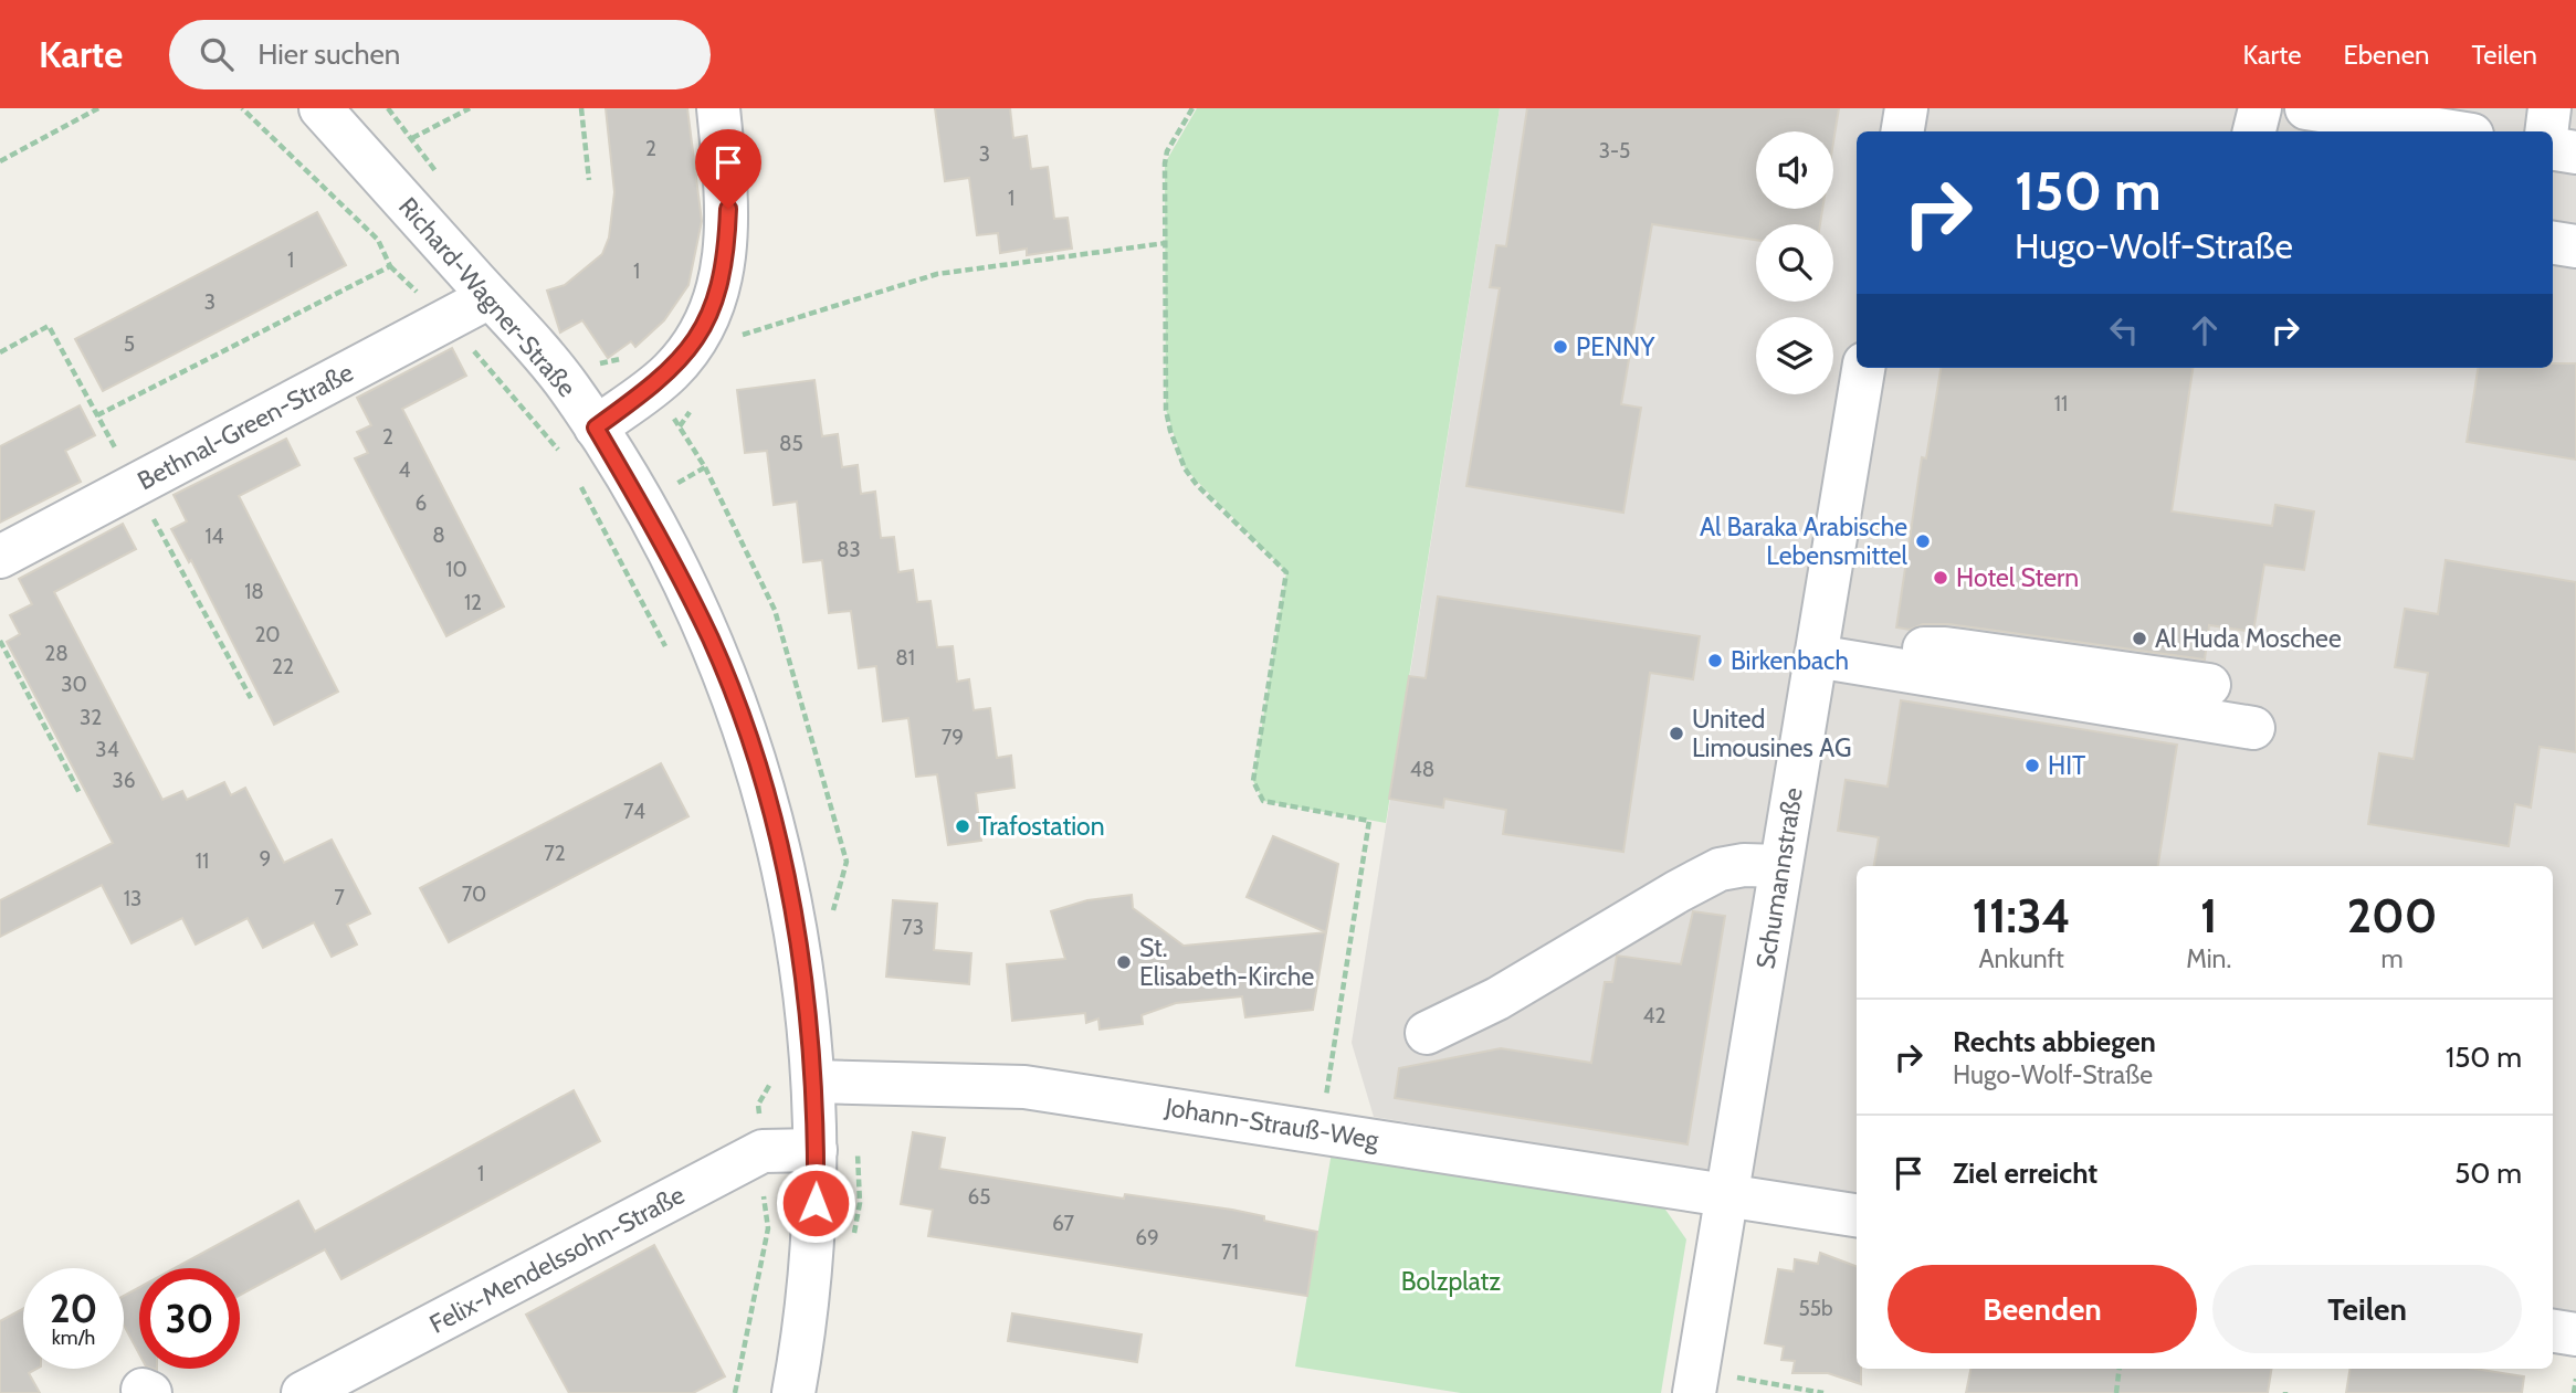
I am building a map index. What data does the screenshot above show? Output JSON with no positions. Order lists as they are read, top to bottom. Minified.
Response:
{"streets":{"street":["Richard-Wagner-Straße","Bethnal-Green-Straße","Schumannstraße","Johann-Strauß-Weg","Felix-Mendelssohn-Straße"]},"crossings":[["Richard-Wagner-Straße","Bethnal-Green-Straße"],["Richard-Wagner-Straße","Johann-Strauß-Weg"],["Richard-Wagner-Straße","Felix-Mendelssohn-Straße"],["Schumannstraße","Johann-Strauß-Weg"]],"parks":["Bolzplatz"],"places":["PENNY","Al Baraka Arabische Lebensmittel","Hotel Stern","Al Huda Moschee","Birkenbach","United Limousines AG","HIT","Trafostation","St. Elisabeth-Kirche"],"house_numbers":["2","3-5","3","1","1","1","3","5","11","2","85","4","6","8","14","83","10","18","12","20","28","81","22","30","32","79","34","48","36","74","72","9","11","70","7","13","73","42","1","65","67","69","71","55b"],"page":{"header":"Karte","search":"Hier suchen","nav":["Karte","Ebenen","Teilen"],"turn":["150 m","Hugo-Wolf-Straße"],"eta":["11:34","Ankunft","1","Min.","200","m"],"list":[{"name":"Rechts abbiegen","note":"Hugo-Wolf-Straße","value":"150 m"},{"name":"Ziel erreicht","value":"50 m"}],"buttons":["Beenden","Teilen"],"speed":"20 km/h","limit":"30"}}
